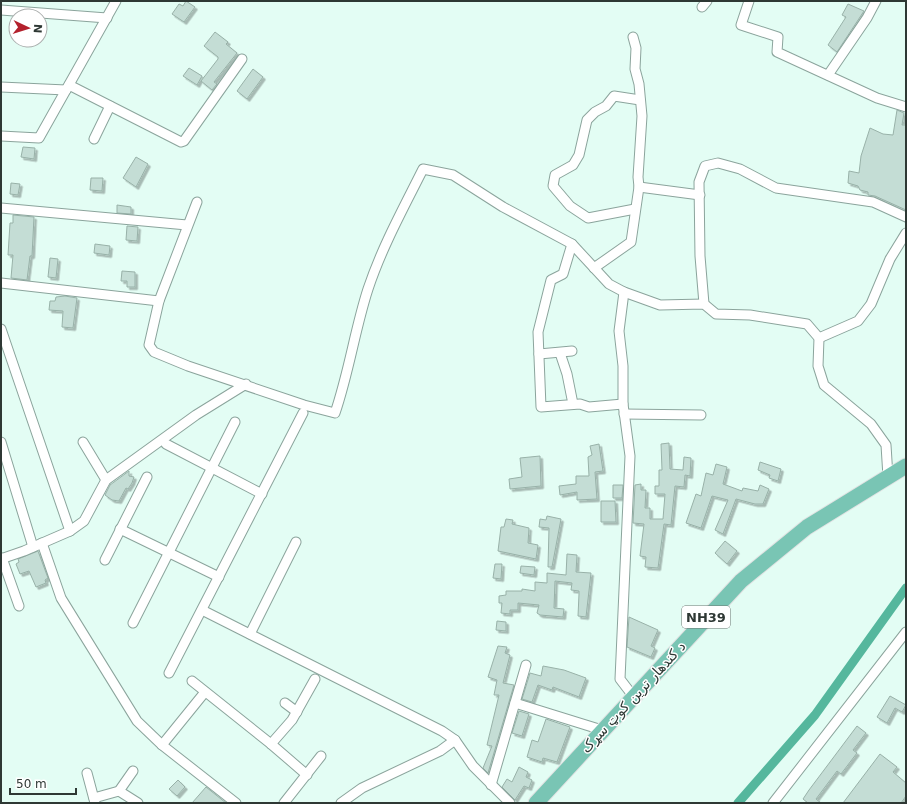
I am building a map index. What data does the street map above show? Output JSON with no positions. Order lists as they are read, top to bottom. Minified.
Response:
{"streets":{"main road":["NH39","د کندهار ترين کوټ سړک"]},"scale_bar":"50 m","north":"right"}
